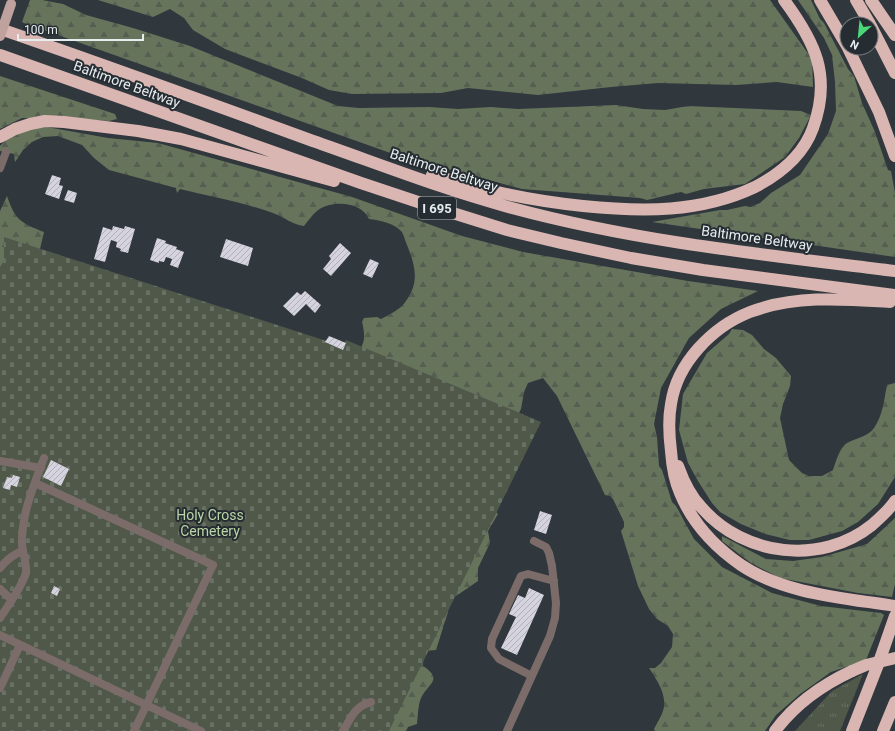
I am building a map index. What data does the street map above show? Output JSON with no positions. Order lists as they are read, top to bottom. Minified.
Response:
{"streets":{"highway":["Baltimore Beltway","I 695"]},"parks":["Holy Cross Cemetery"],"scale_bar":"100 m","north":"bottom left"}
